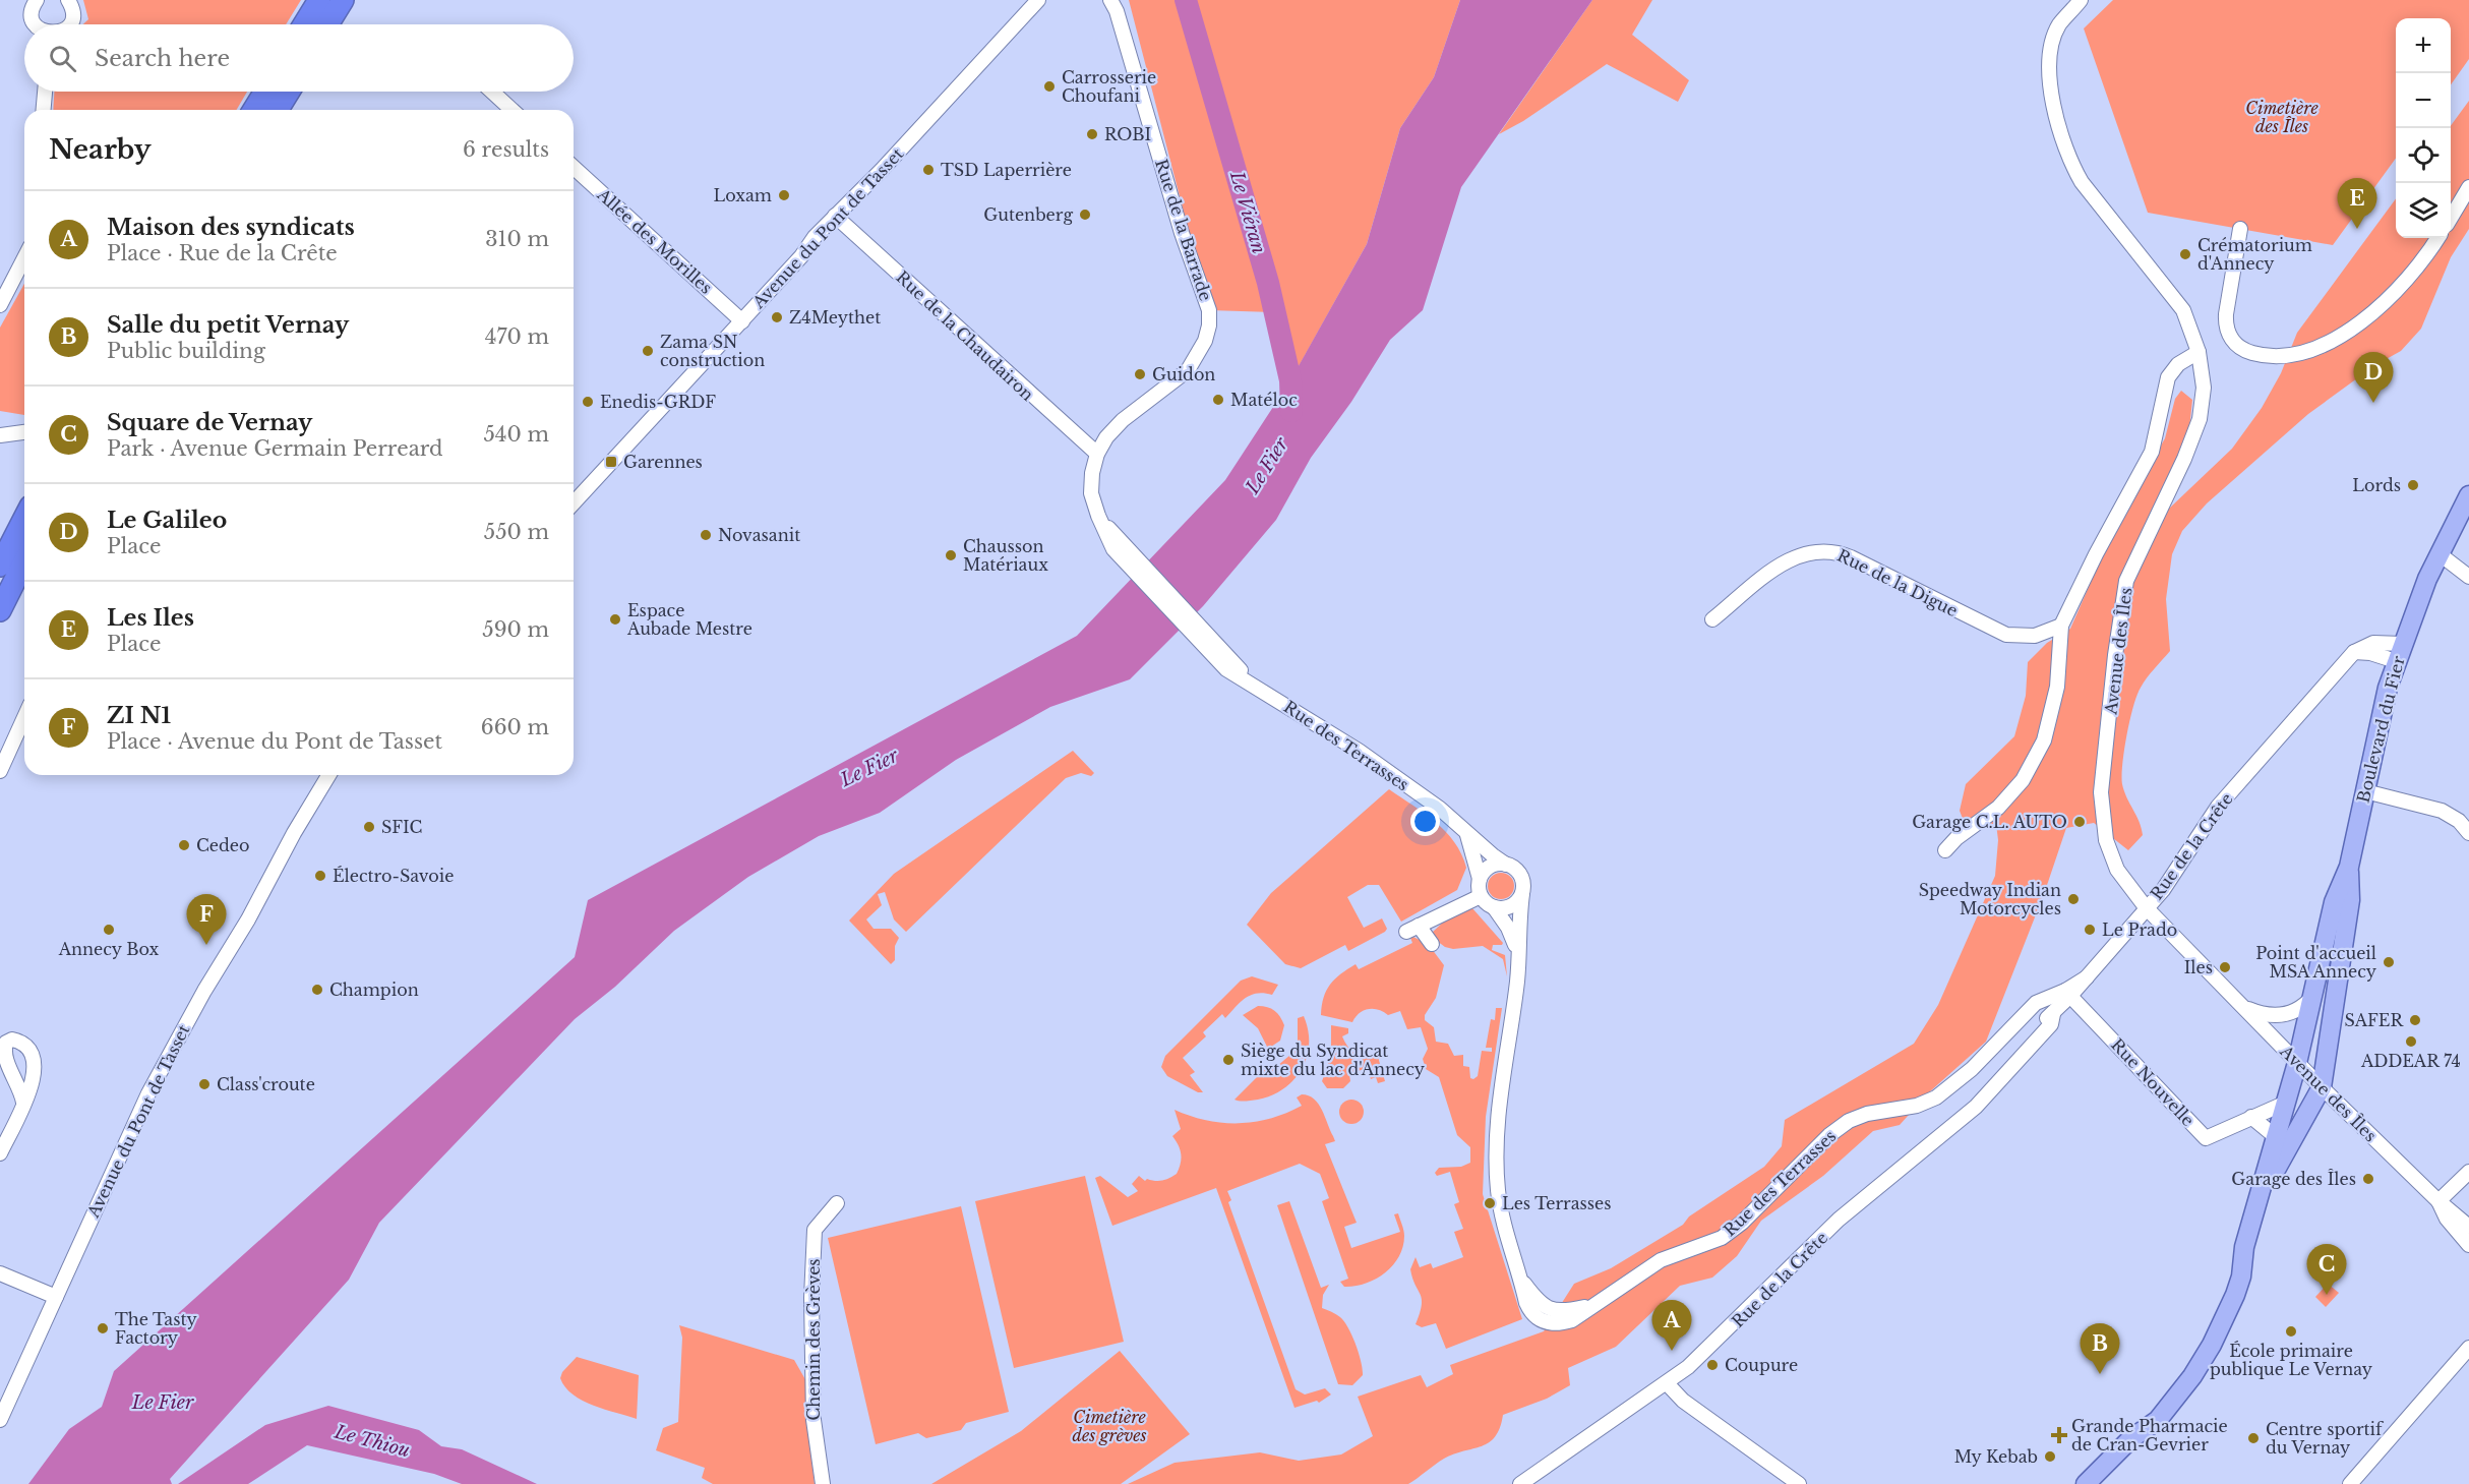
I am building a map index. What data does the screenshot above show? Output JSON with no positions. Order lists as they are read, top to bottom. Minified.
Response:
{"streets":{"main road":["Boulevard du Fier"],"street":["Avenue du Pont de Tasset","Rue de la Barrade","Allée des Morilles","Rue de la Chaudairon","Rue de la Digue","Avenue des Îles","Rue des Terrasses","Rue de la Crête","Rue Nouvelle","Chemin des Grèves"]},"crossings":[["Avenue du Pont de Tasset","Allée des Morilles"],["Avenue du Pont de Tasset","Rue de la Chaudairon"],["Rue de la Barrade","Rue de la Chaudairon"],["Rue de la Barrade","Rue des Terrasses"],["Avenue des Îles","Boulevard du Fier"],["Avenue des Îles","Rue de la Crête"],["Boulevard du Fier","Rue de la Crête"],["Boulevard du Fier","Rue Nouvelle"],["Rue des Terrasses","Rue de la Crête"],["Rue des Terrasses","Rue Nouvelle"],["Rue de la Crête","Rue Nouvelle"]],"water":["Le Viéran","Le Fier","Le Thiou"],"parks":["Cimetière des Îles","Cimetière des grèves"],"places":{"other":["Carrosserie Choufani","ROBI","TSD Laperrière","Loxam","Gutenberg","Crématorium d'Annecy","Z4Meythet","Zama SN construction","Guidon","Matéloc","Enedis-GRDF","Lords","Novasanit","Chausson Matériaux","Espace Aubade Mestre","Garage C.L. AUTO","SFIC","Cedeo","Électro-Savoie","Speedway Indian Motorcycles","Annecy Box","Le Prado","Point d'accueil MSA Annecy","Iles","Champion","SAFER","ADDEAR 74","Siège du Syndicat mixte du lac d'Annecy","Class'croute","Garage des Îles","Les Terrasses","The Tasty Factory","École primaire publique Le Vernay","Coupure","Centre sportif du Vernay","My Kebab"],"transit":["Garennes"],"health":["Grande Pharmacie de Cran-Gevrier"]},"page":{"map_buttons":["+","−"],"search":"Search here","heading":["Nearby","6 results"],"pins":["E","D","F","C","A","B"],"list":[{"mark":"A","name":"Maison des syndicats","note":"Place · Rue de la Crête","value":"310 m"},{"mark":"B","name":"Salle du petit Vernay","note":"Public building","value":"470 m"},{"mark":"C","name":"Square de Vernay","note":"Park · Avenue Germain Perreard","value":"540 m"},{"mark":"D","name":"Le Galileo","note":"Place","value":"550 m"},{"mark":"E","name":"Les Iles","note":"Place","value":"590 m"},{"mark":"F","name":"ZI N1","note":"Place · Avenue du Pont de Tasset","value":"660 m"}]}}
